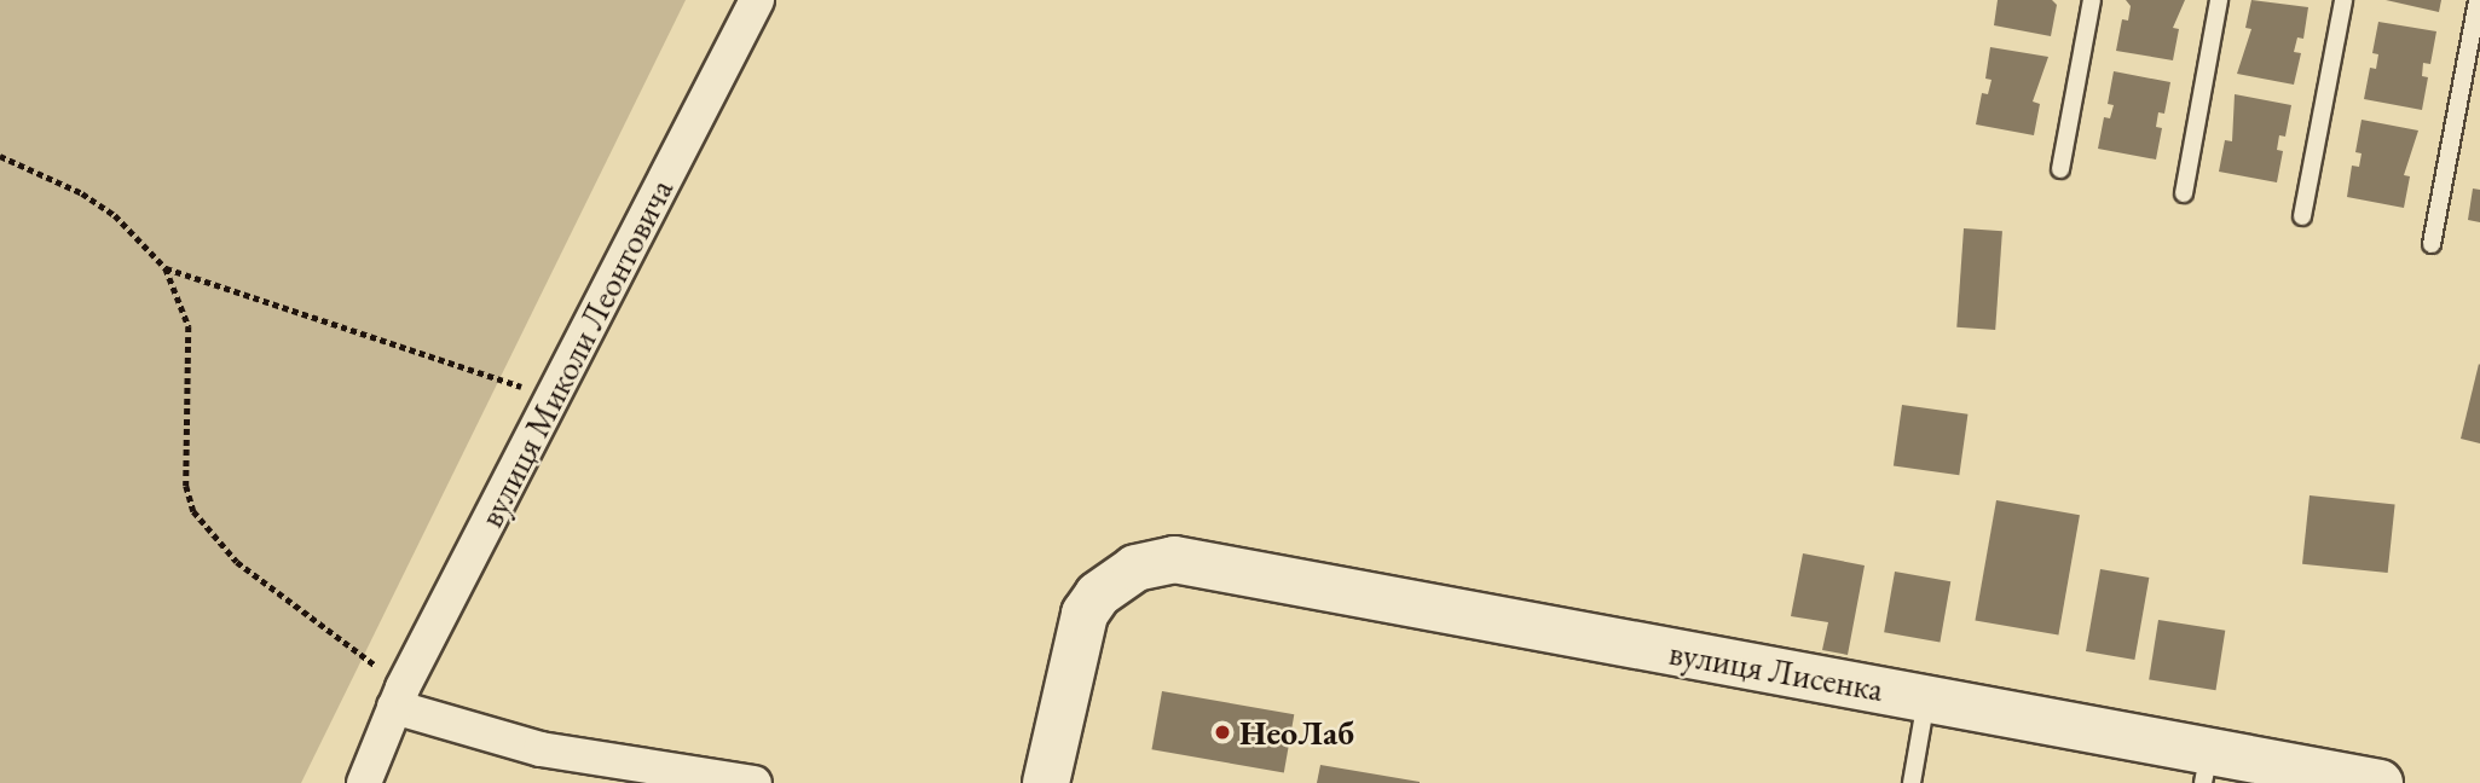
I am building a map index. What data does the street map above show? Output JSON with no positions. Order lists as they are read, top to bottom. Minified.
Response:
{"streets":{"street":["вулиця Миколи Леонтовича","вулиця Лисенка"]},"places":["НеоЛаб"]}
